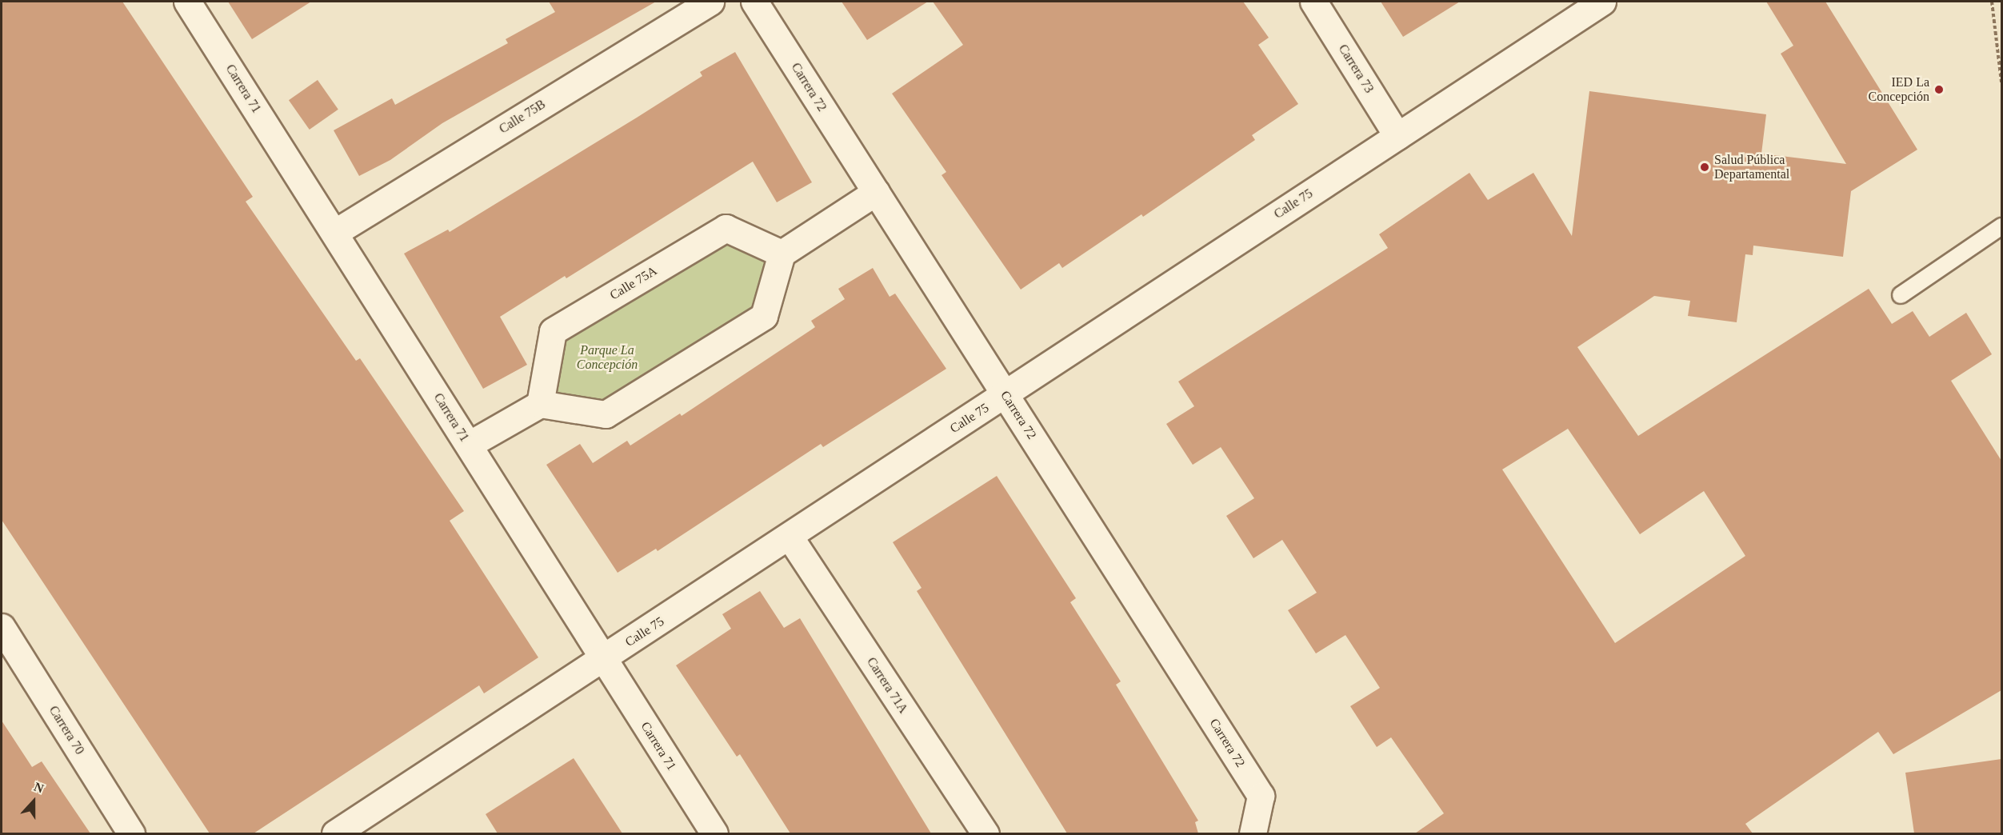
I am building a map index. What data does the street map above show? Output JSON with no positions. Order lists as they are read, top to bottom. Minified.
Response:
{"streets":{"street":["Carrera 73","Carrera 72","Carrera 71","Calle 75B","Calle 75","Calle 75A","Carrera 71A","Carrera 70"]},"crossings":[["Carrera 73","Calle 75"],["Carrera 72","Calle 75"],["Carrera 71","Calle 75B"],["Carrera 71","Calle 75"],["Calle 75","Carrera 71A"]],"parks":["Parque La Concepción"],"places":["IED La Concepción","Salud Pública Departamental"],"north":"top"}
